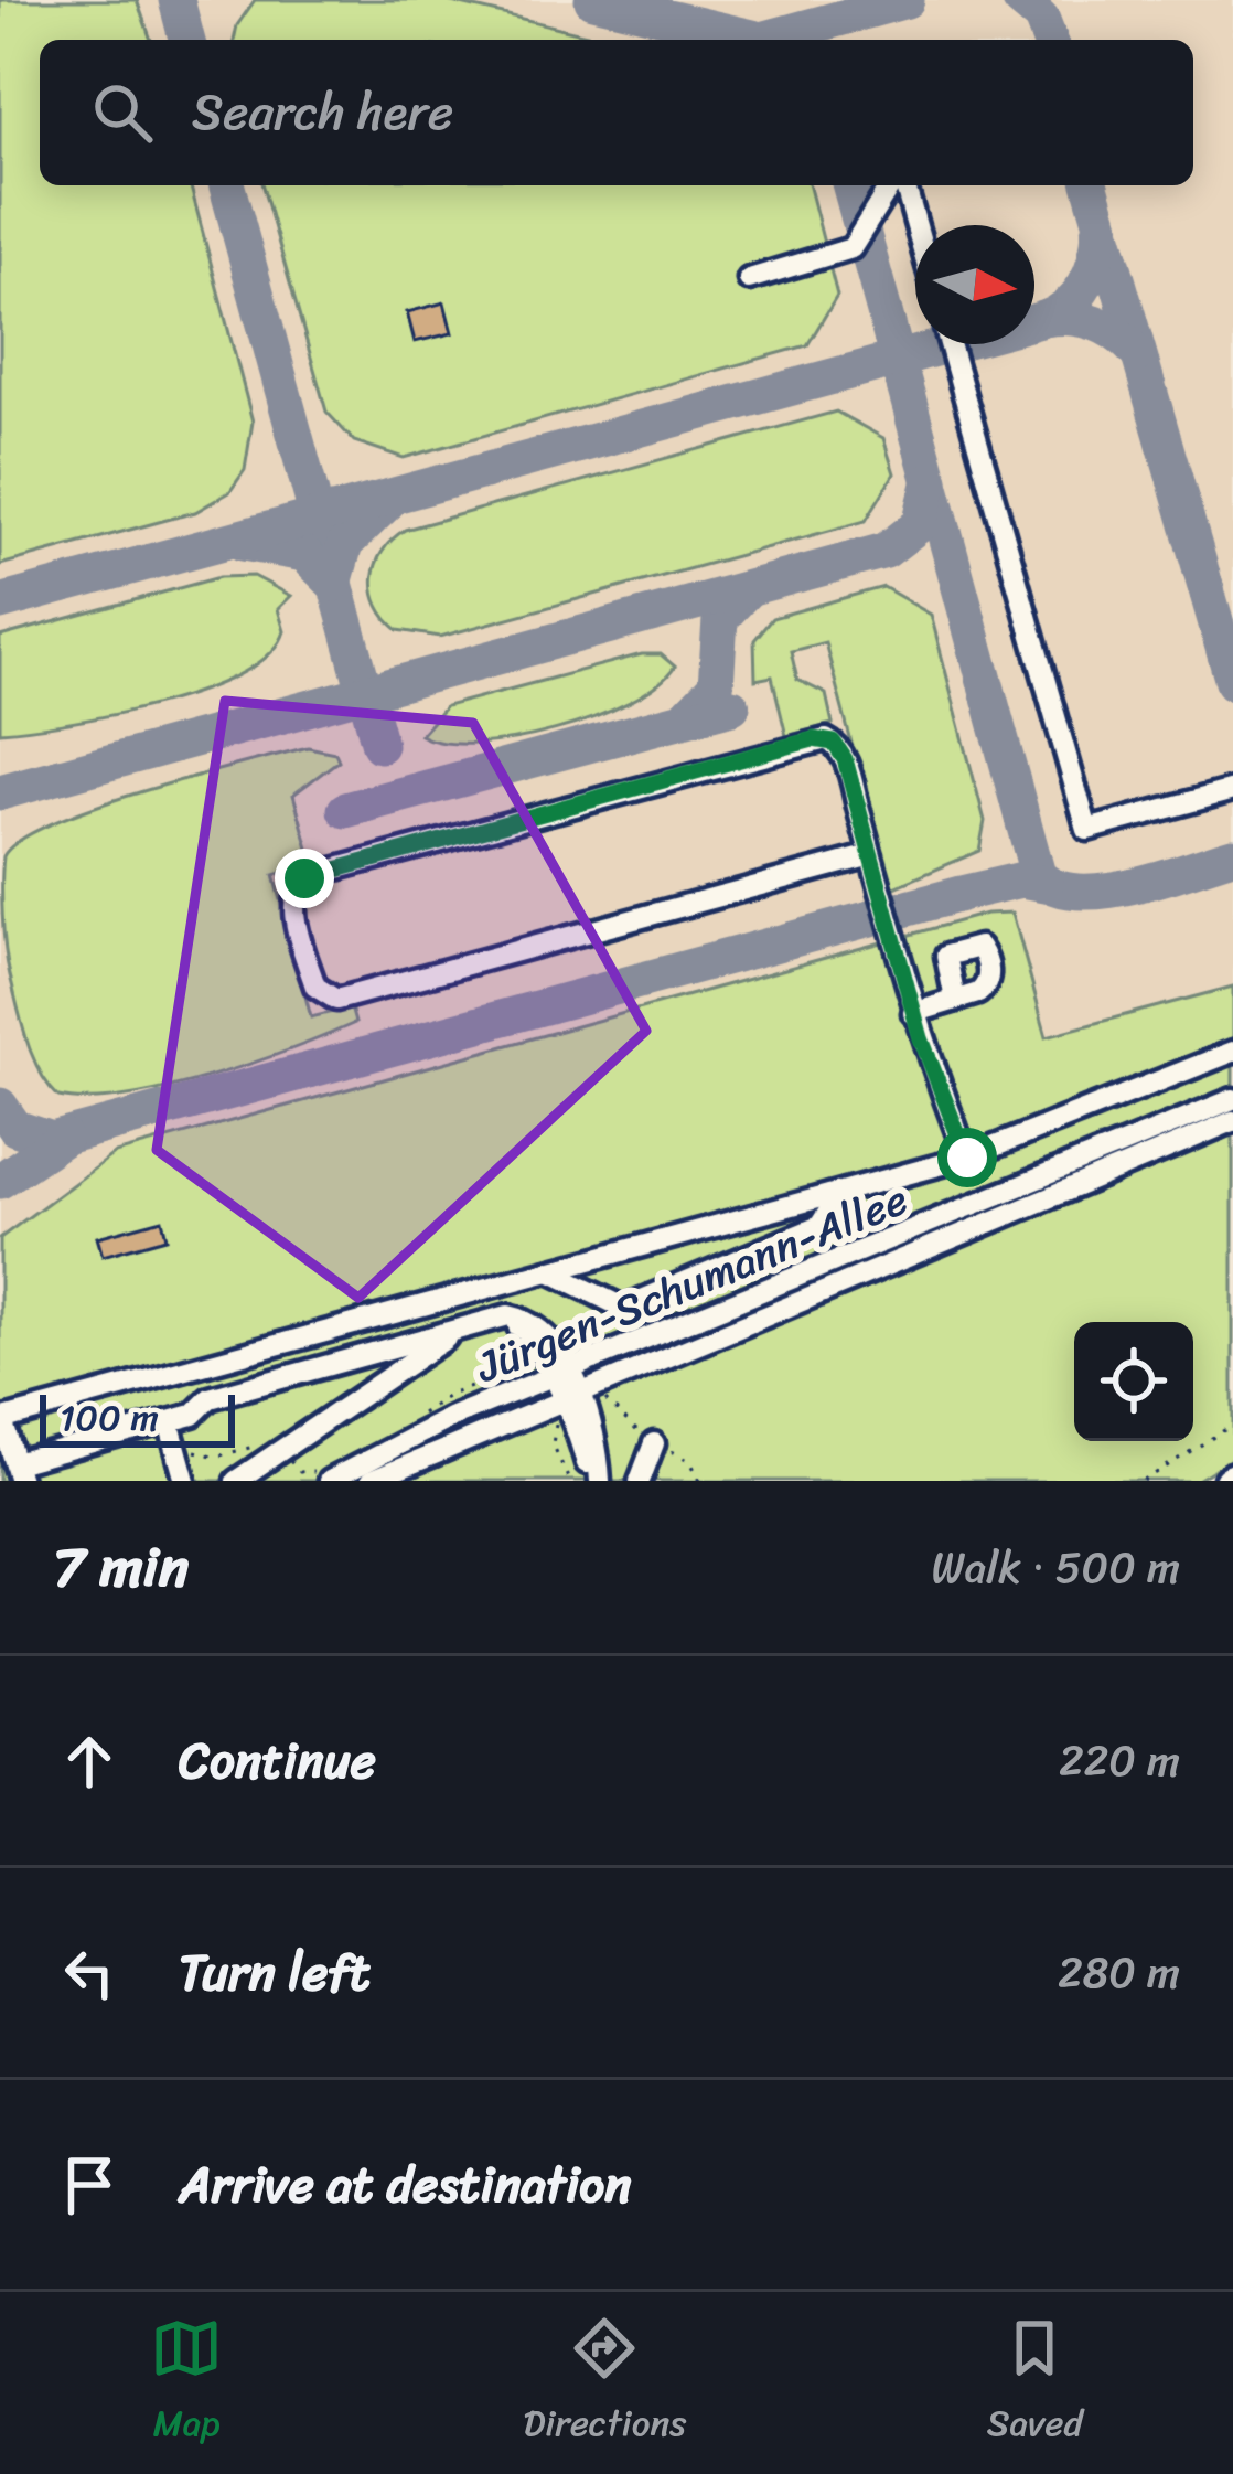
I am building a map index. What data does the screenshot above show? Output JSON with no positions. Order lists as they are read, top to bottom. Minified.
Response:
{"streets":{"street":["Jürgen-Schumann-Allee"]},"scale_bar":"100 m","north":"right","page":{"search":"Search here","scale":"100 m","heading":["7 min","Walk · 500 m"],"list":[["Continue","220 m"],["Turn left","280 m"],"Arrive at destination"],"nav":["Map","Directions","Saved"]}}
